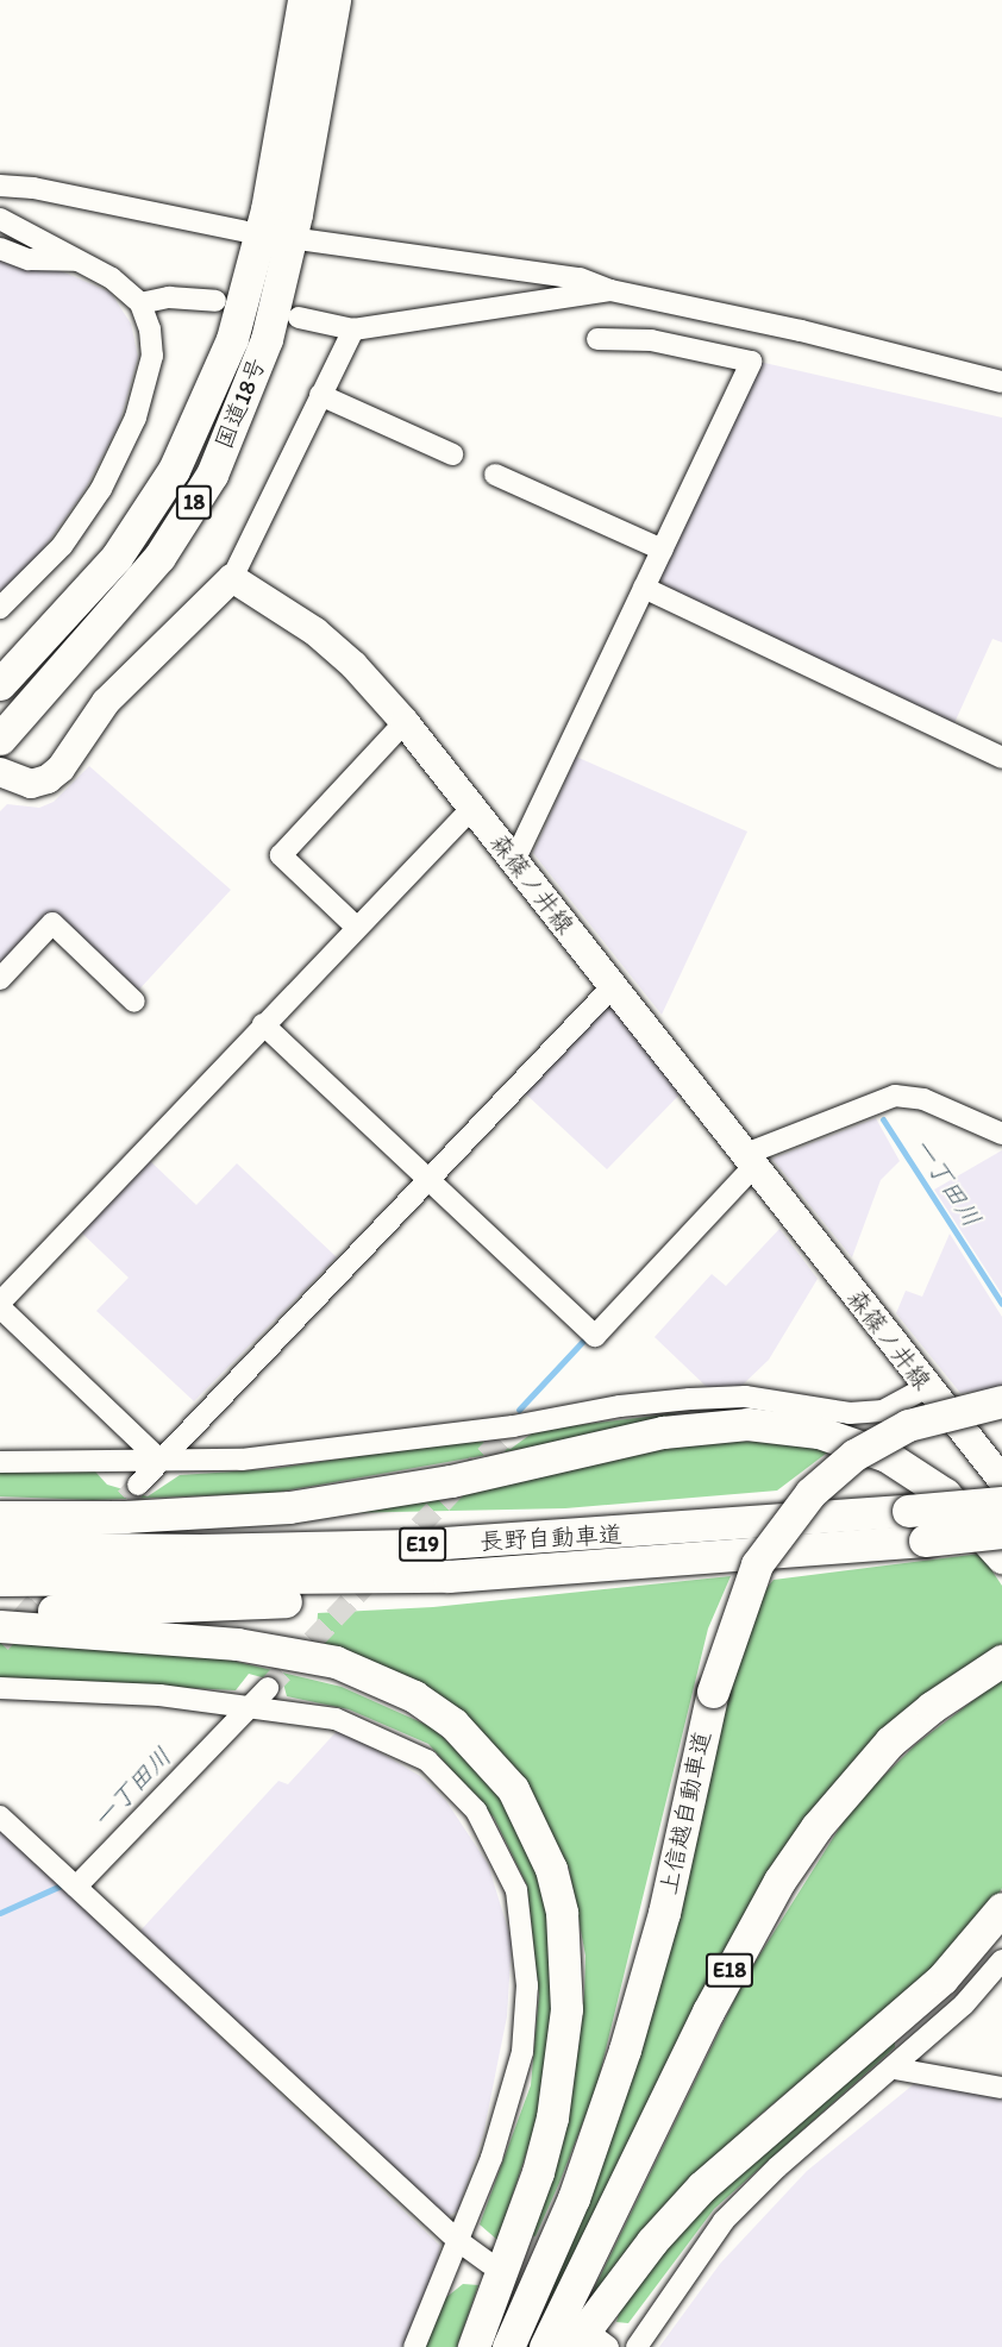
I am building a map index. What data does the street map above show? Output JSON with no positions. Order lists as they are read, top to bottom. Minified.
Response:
{"streets":{"highway":["国道18号","18","長野自動車道","E19","上信越自動車道","E18"],"main road":["森篠ノ井線"]},"water":["一丁田川"]}
